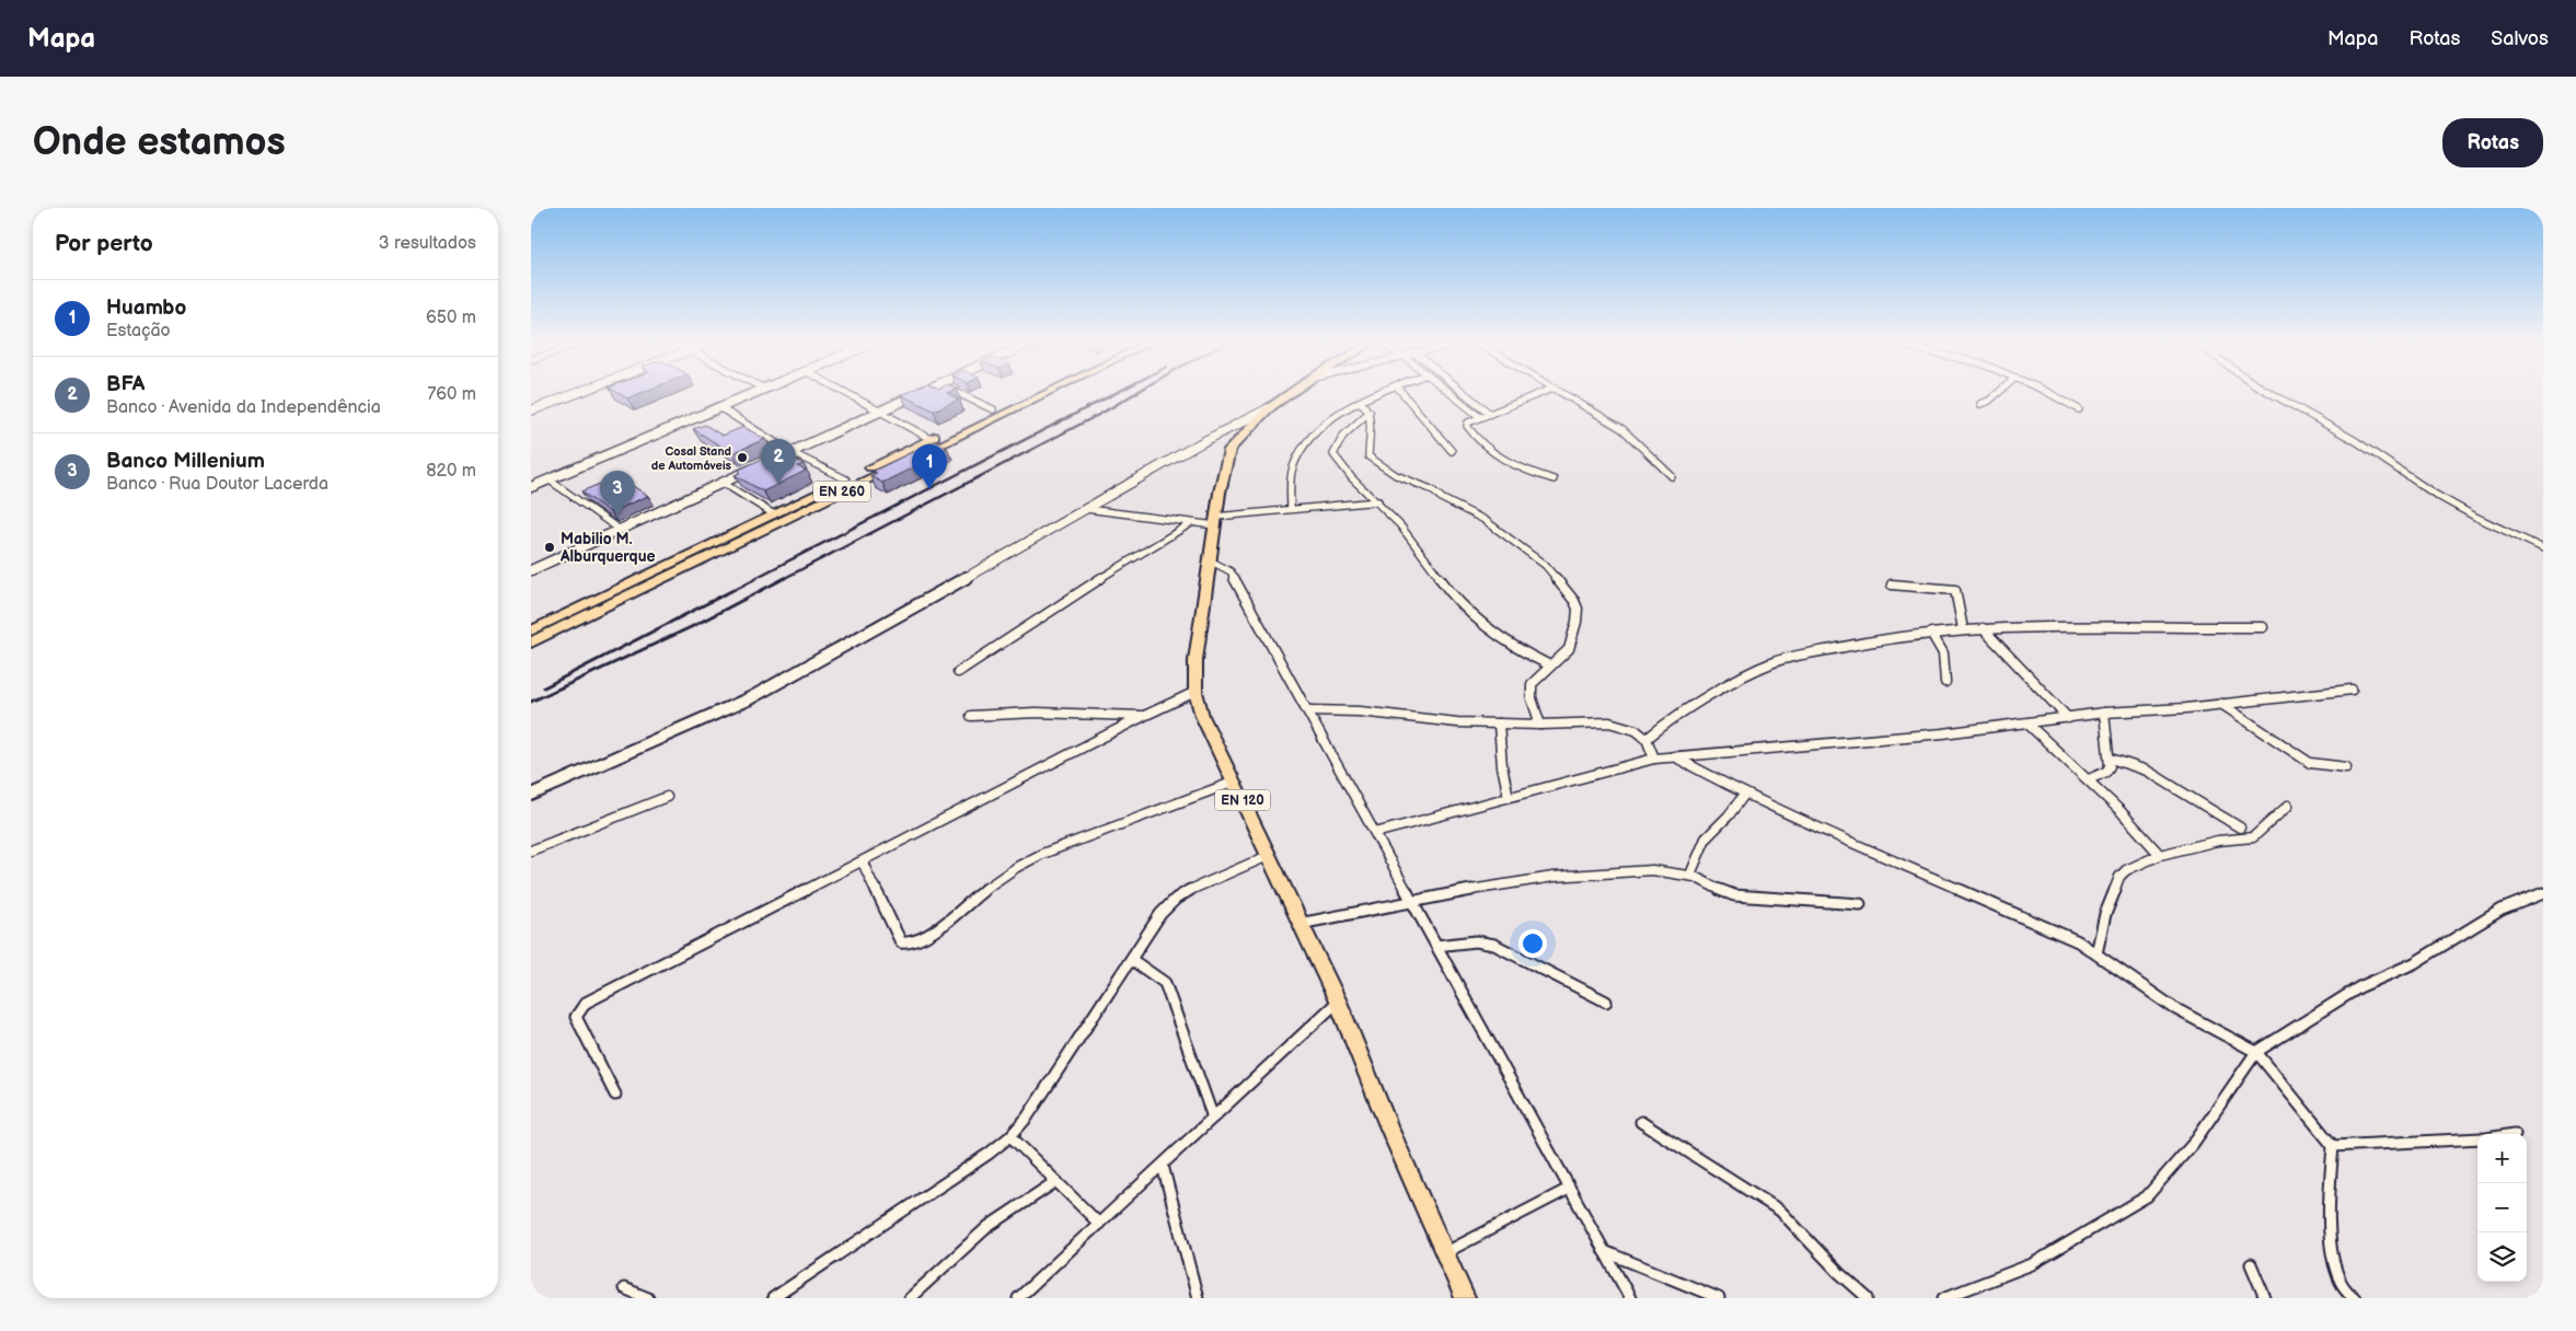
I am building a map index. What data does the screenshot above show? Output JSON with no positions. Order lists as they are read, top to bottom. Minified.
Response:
{"streets":{"main road":["EN 260","EN 120"]},"places":["Cosal Stand de Automóveis","Mabilio M. Alburquerque"],"page":{"header":"Mapa","nav":["Mapa","Rotas","Salvos"],"buttons":"Rotas","title":"Onde estamos","heading":["Por perto","3 resultados"],"list":[{"mark":"1","name":"Huambo","note":"Estação","value":"650 m"},{"mark":"2","name":"BFA","note":"Banco · Avenida da Independência","value":"760 m"},{"mark":"3","name":"Banco Millenium","note":"Banco · Rua Doutor Lacerda","value":"820 m"}],"pins":["2","1","3"],"map_buttons":["+","−"]}}
